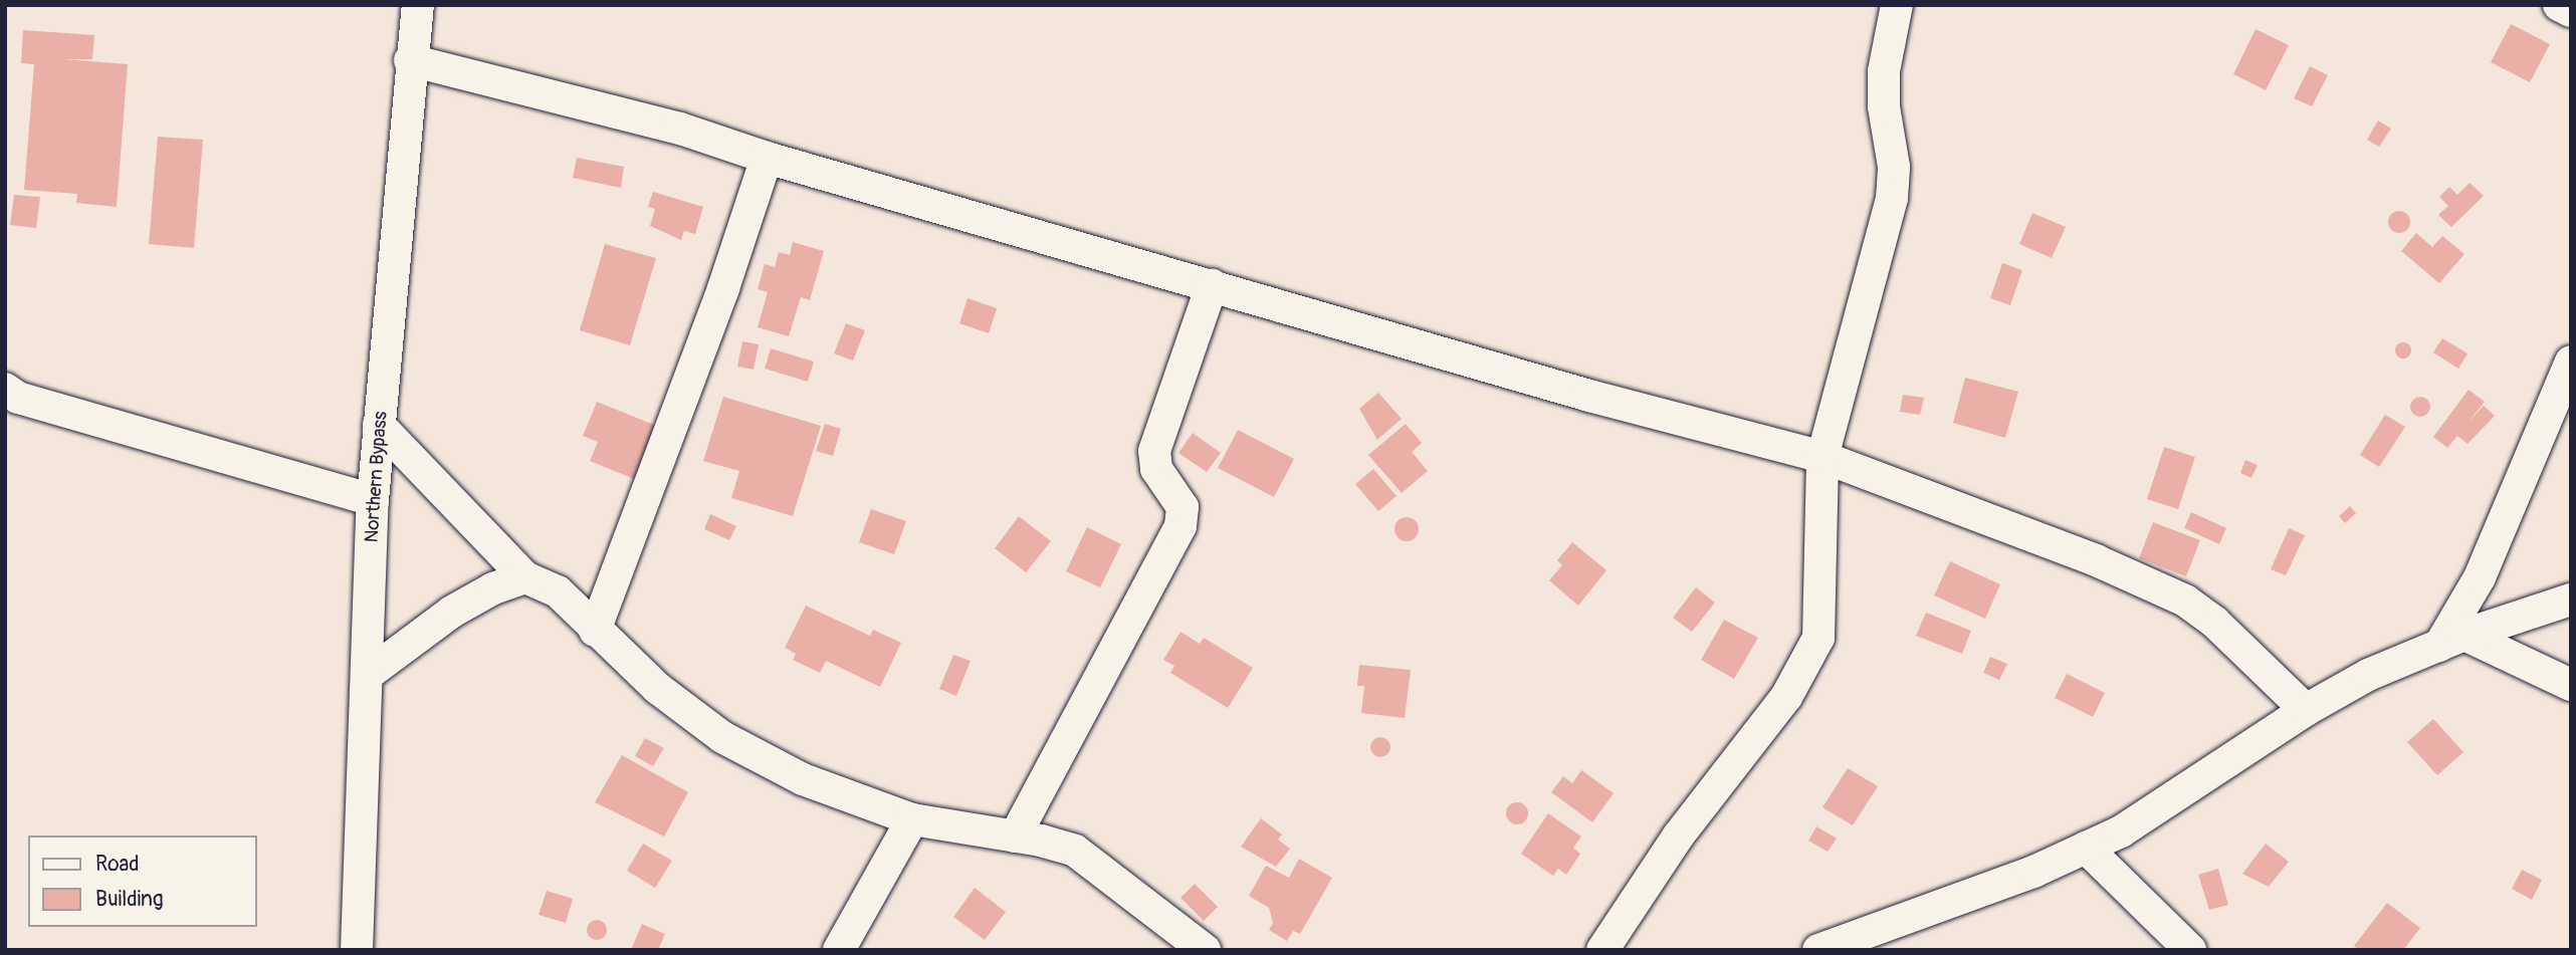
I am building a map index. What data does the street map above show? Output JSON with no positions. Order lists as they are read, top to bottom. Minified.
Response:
{"streets":{"street":["Northern Bypass"]},"legend":["Road","Building"]}
